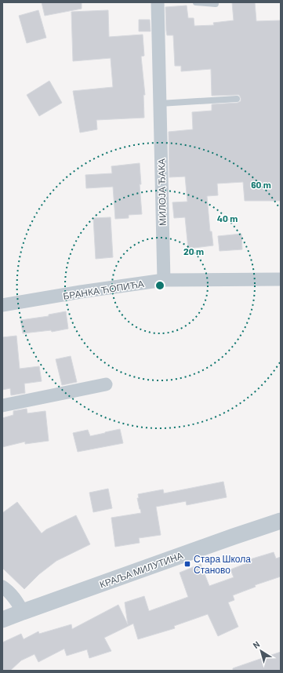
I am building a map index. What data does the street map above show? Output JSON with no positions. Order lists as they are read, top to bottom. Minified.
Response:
{"streets":{"street":["МИЛОЈА ЂАКА","БРАНКА ЋОПИЋА","КРАЉА МИЛУТИНА"]},"crossings":[["МИЛОЈА ЂАКА","БРАНКА ЋОПИЋА"]],"places":{"transit":["Стара Школа Станово"]},"north":"top left","rings":["60 m","40 m","20 m"]}
